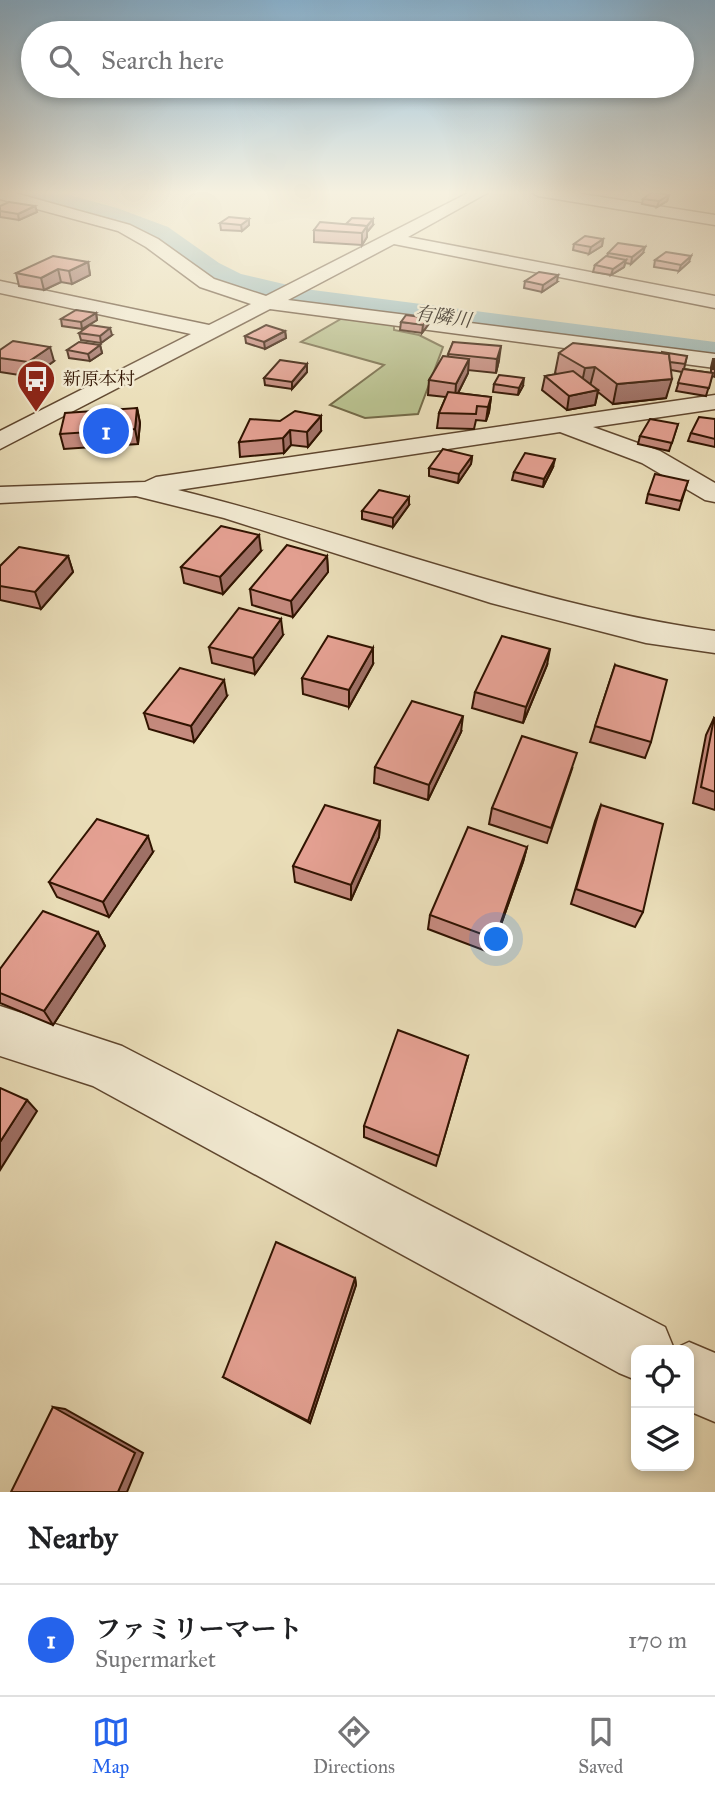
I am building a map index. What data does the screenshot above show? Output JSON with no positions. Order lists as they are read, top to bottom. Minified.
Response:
{"water":["有隣川"],"places":{"bus stop":["新原本村"]},"page":{"search":"Search here","pins":"1","heading":"Nearby","list":[{"mark":"1","name":"ファミリーマート","note":"Supermarket","value":"170 m"}],"nav":["Map","Directions","Saved"]}}
